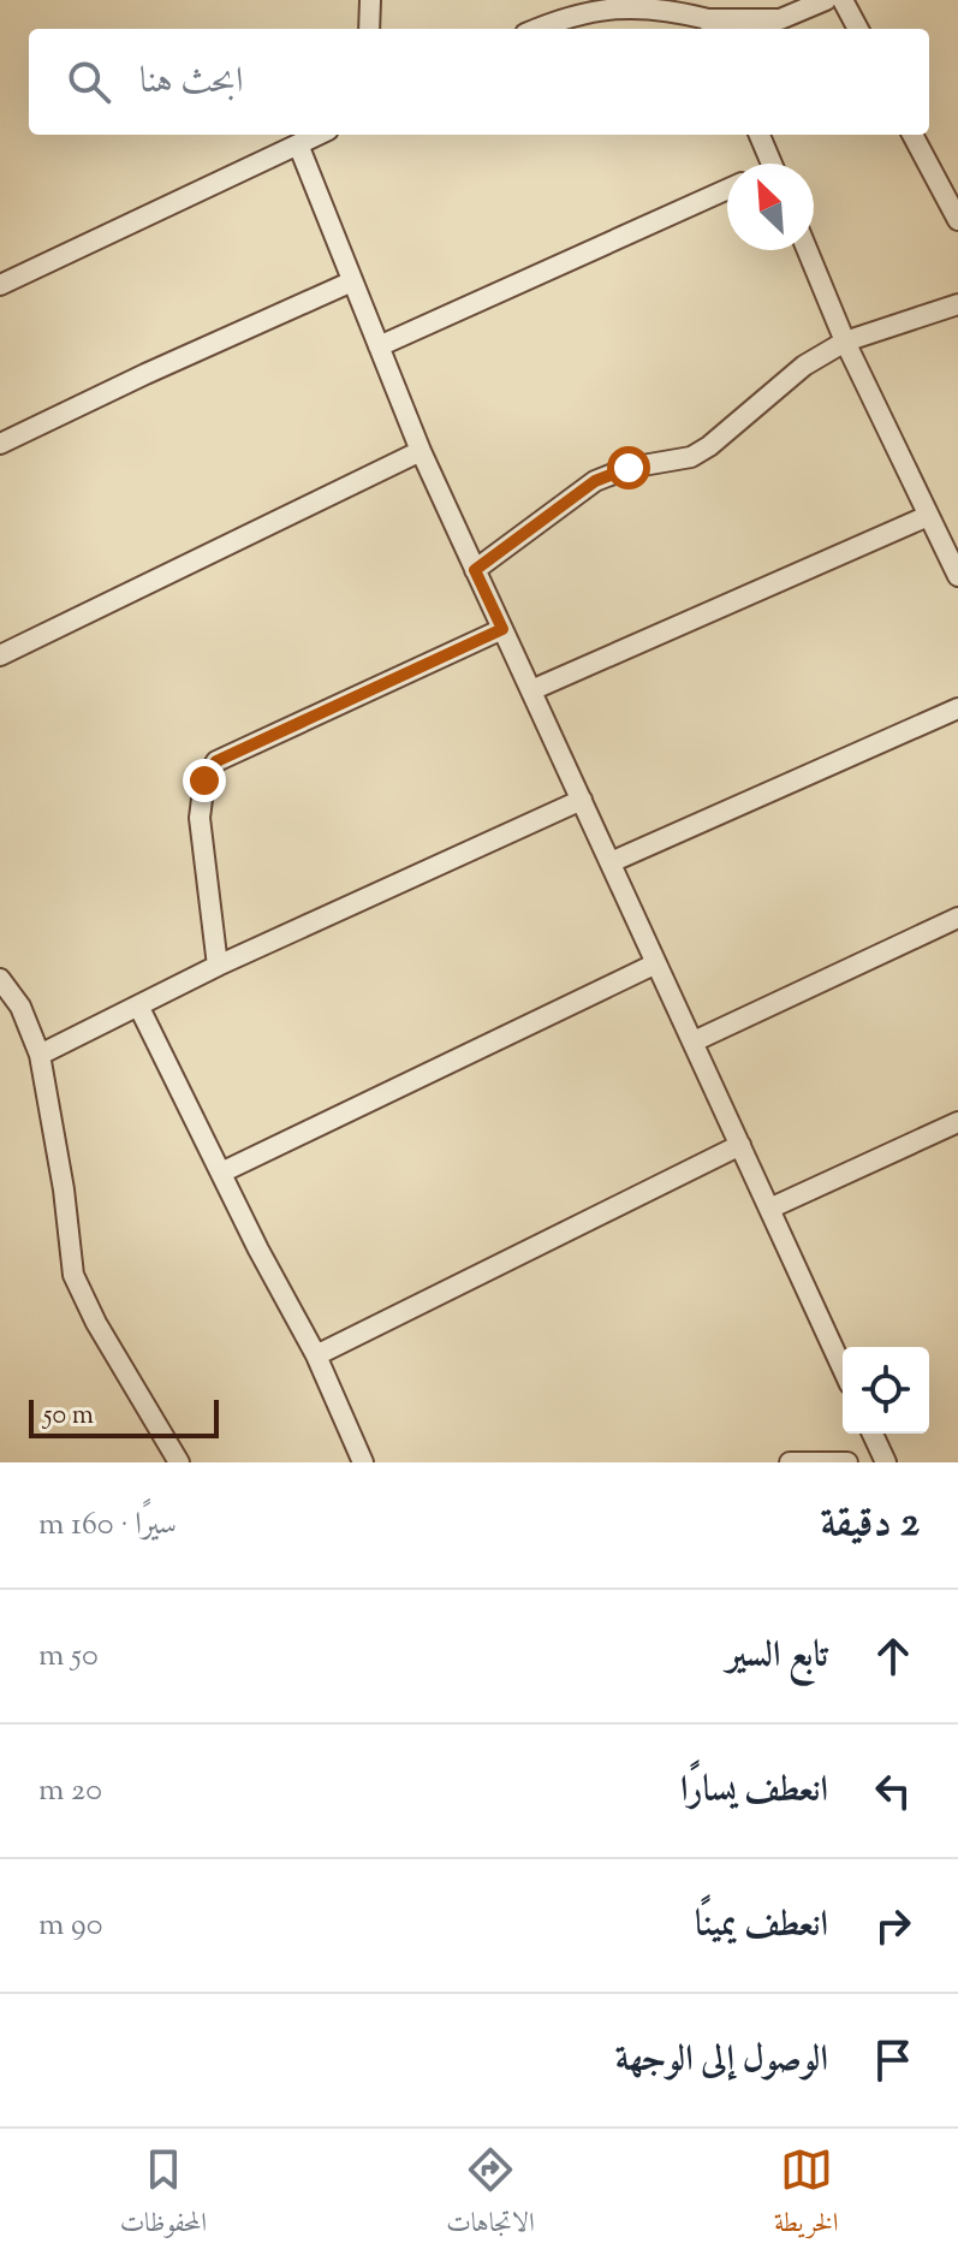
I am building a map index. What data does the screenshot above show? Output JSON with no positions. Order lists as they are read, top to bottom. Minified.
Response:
{"scale_bar":"50 m","north":"top left","page":{"search":"ابحث هنا","scale":"50 m","heading":["2 دقيقة","سيرًا · 160 m"],"list":[["تابع السير","50 m"],["انعطف يسارًا","20 m"],["انعطف يمينًا","90 m"],"الوصول إلى الوجهة"],"nav":["الخريطة","الاتجاهات","المحفوظات"]}}
